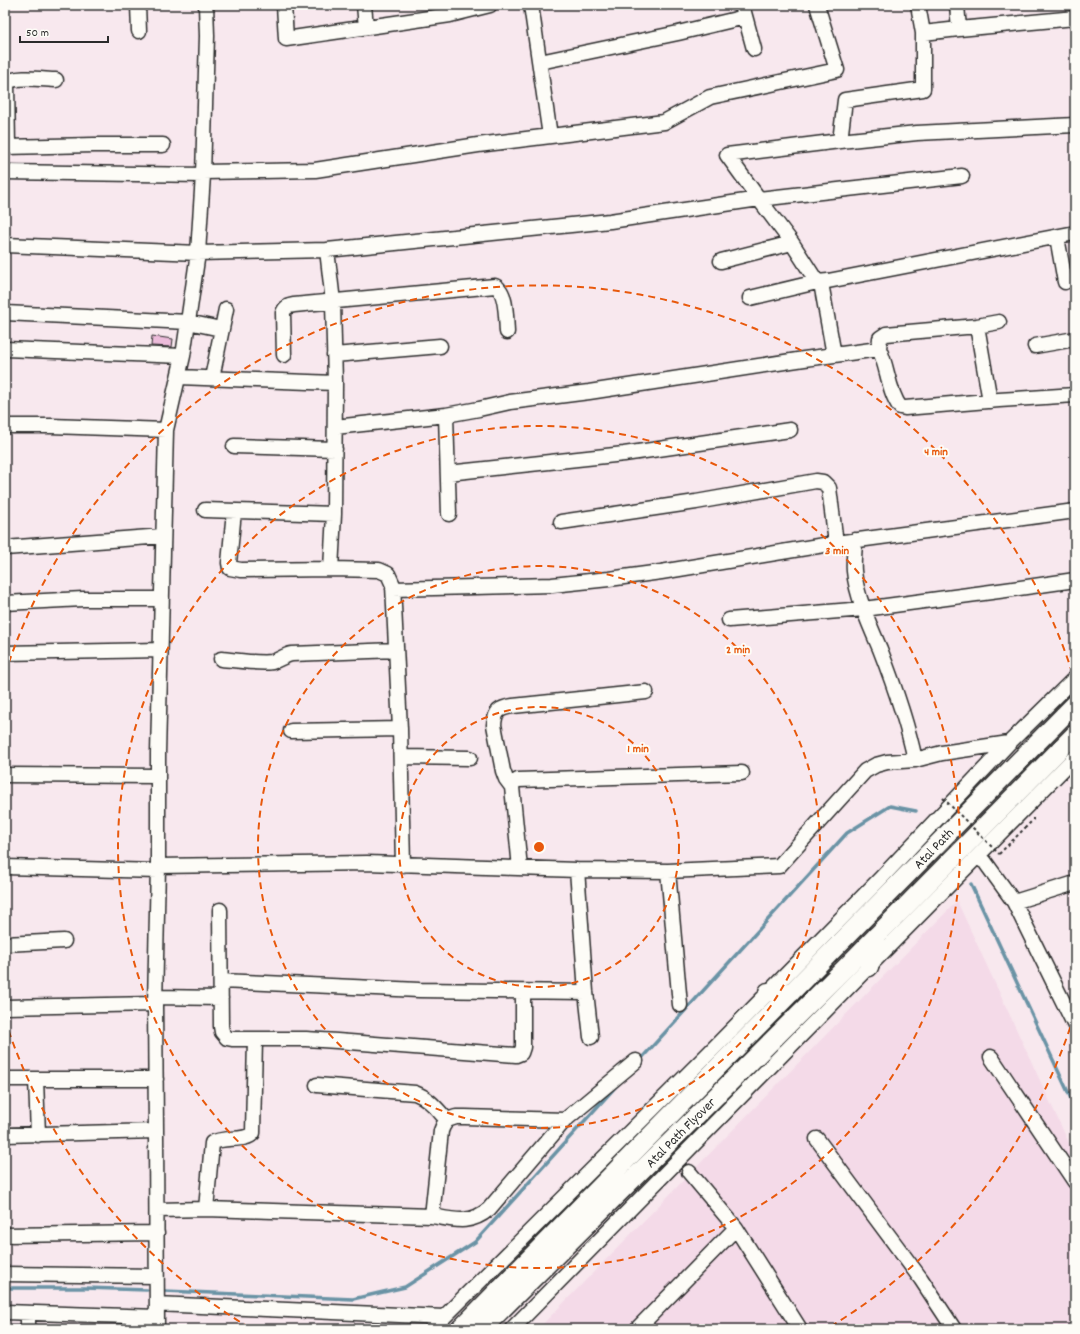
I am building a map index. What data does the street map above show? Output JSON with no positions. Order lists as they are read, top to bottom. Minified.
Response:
{"streets":{"main road":["Atal Path","Atal Path Flyover"]},"crossings":[["Atal Path","Atal Path Flyover"]],"scale_bar":"50 m","rings":["4 min","3 min","2 min","1 min"]}
